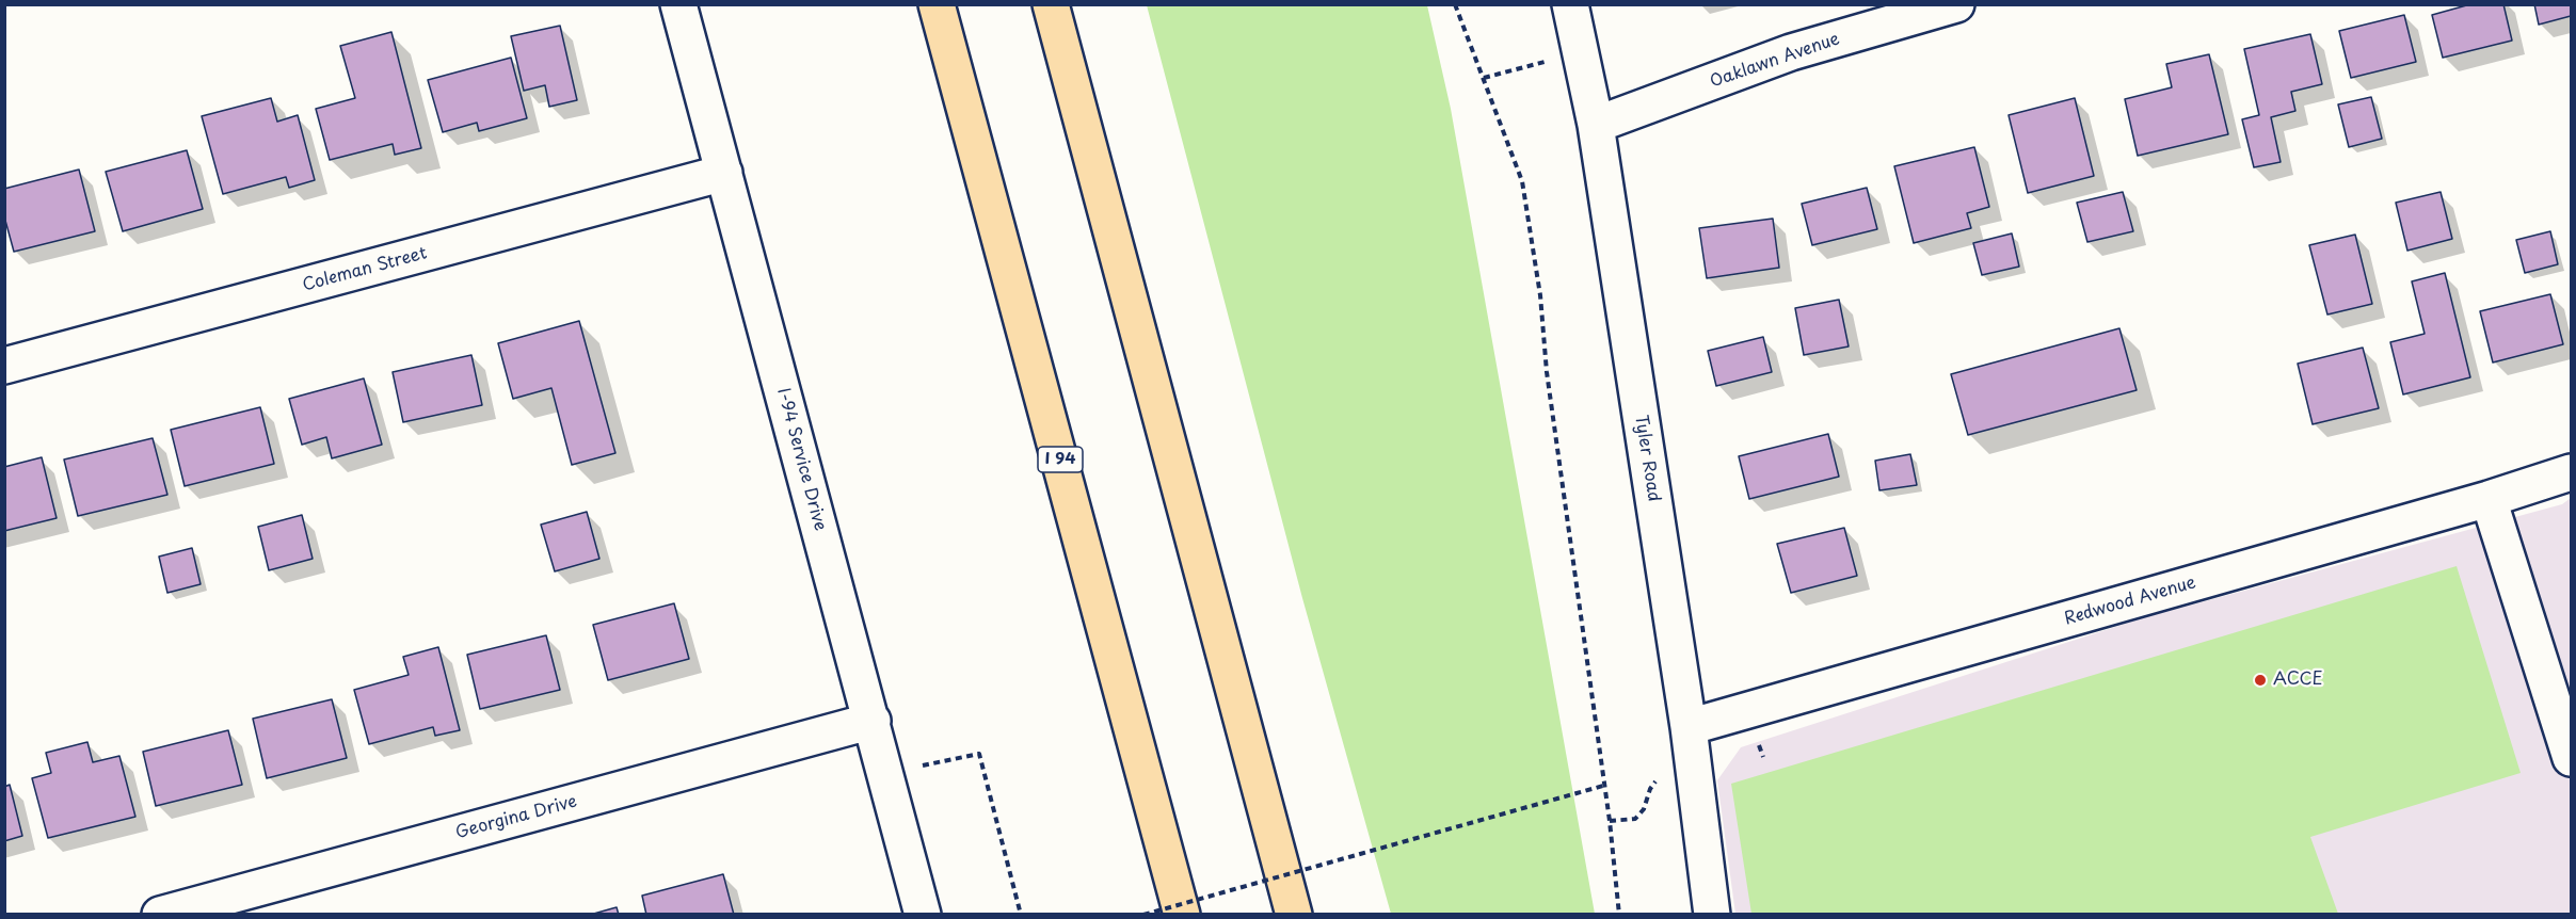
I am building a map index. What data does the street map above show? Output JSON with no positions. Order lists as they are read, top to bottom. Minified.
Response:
{"streets":{"highway":["I 94"],"street":["Oaklawn Avenue","Coleman Street","Tyler Road","I-94 Service Drive","Redwood Avenue","Georgina Drive"]},"crossings":[["Oaklawn Avenue","Tyler Road"],["Coleman Street","I-94 Service Drive"],["Tyler Road","Redwood Avenue"],["I-94 Service Drive","Georgina Drive"]],"places":["ACCE"]}
